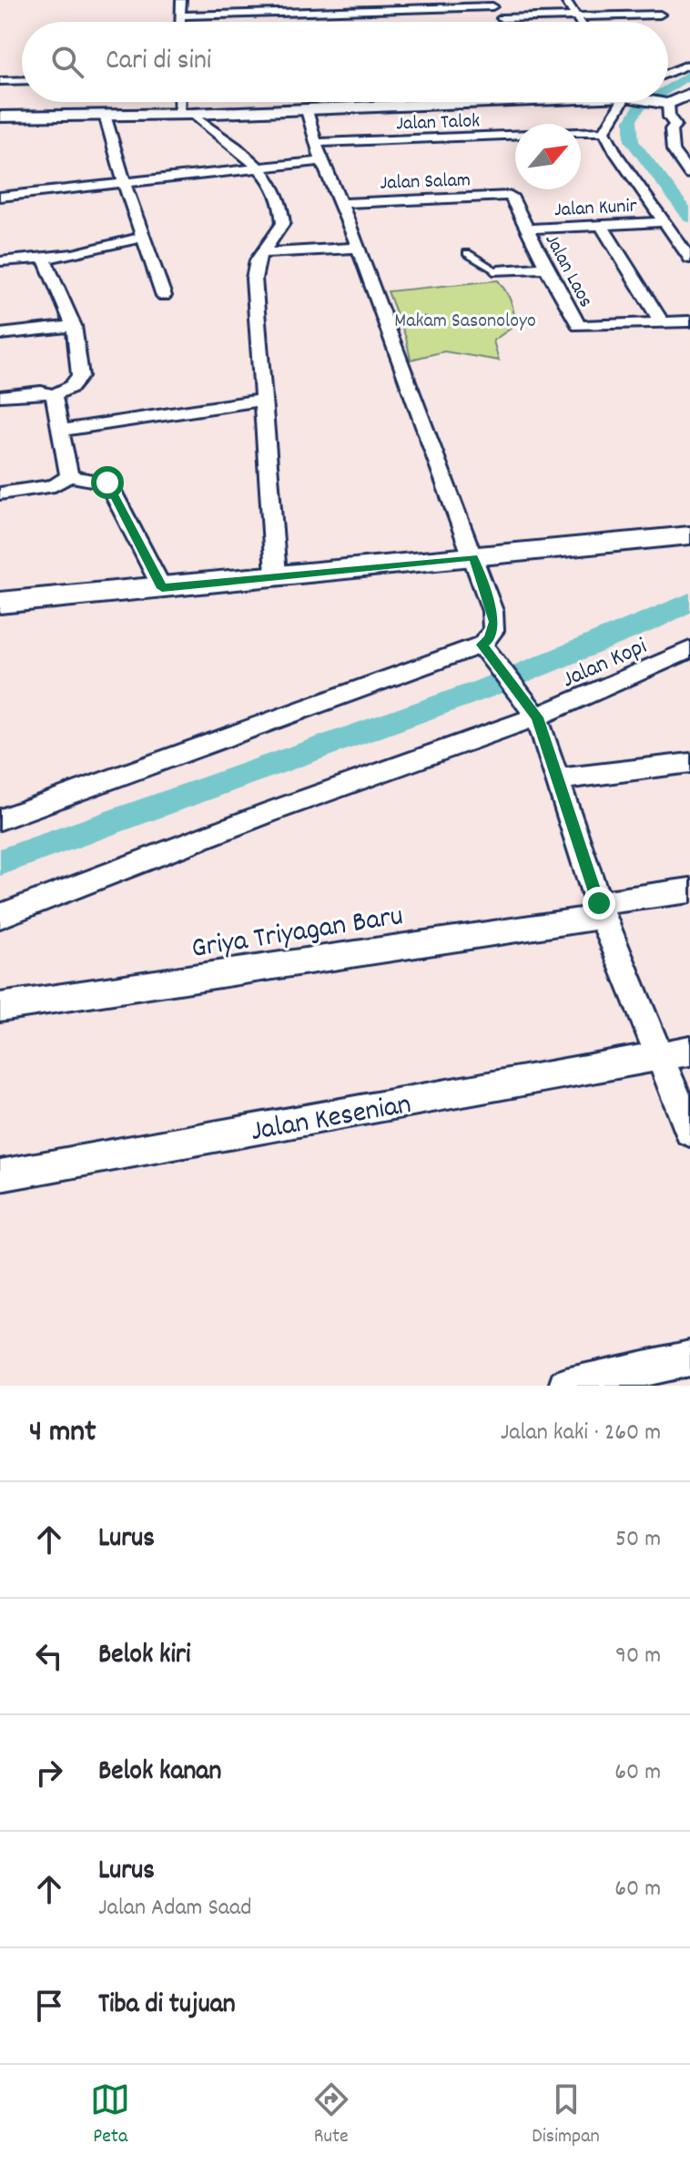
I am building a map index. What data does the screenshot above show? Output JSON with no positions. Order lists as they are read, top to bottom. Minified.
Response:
{"streets":{"street":["Jalan Talok","Jalan Salam","Jalan Kunir","Jalan Laos","Jalan Kopi","Griya Triyagan Baru","Jalan Kesenian"]},"crossings":[["Jalan Salam","Jalan Laos"],["Jalan Kunir","Jalan Laos"]],"parks":["Makam Sasonoloyo"],"north":"top right","page":{"search":"Cari di sini","heading":["4 mnt","Jalan kaki · 260 m"],"list":[["Lurus","50 m"],["Belok kiri","90 m"],["Belok kanan","60 m"],["Lurus","Jalan Adam Saad","60 m"],"Tiba di tujuan"],"nav":["Peta","Rute","Disimpan"]}}
